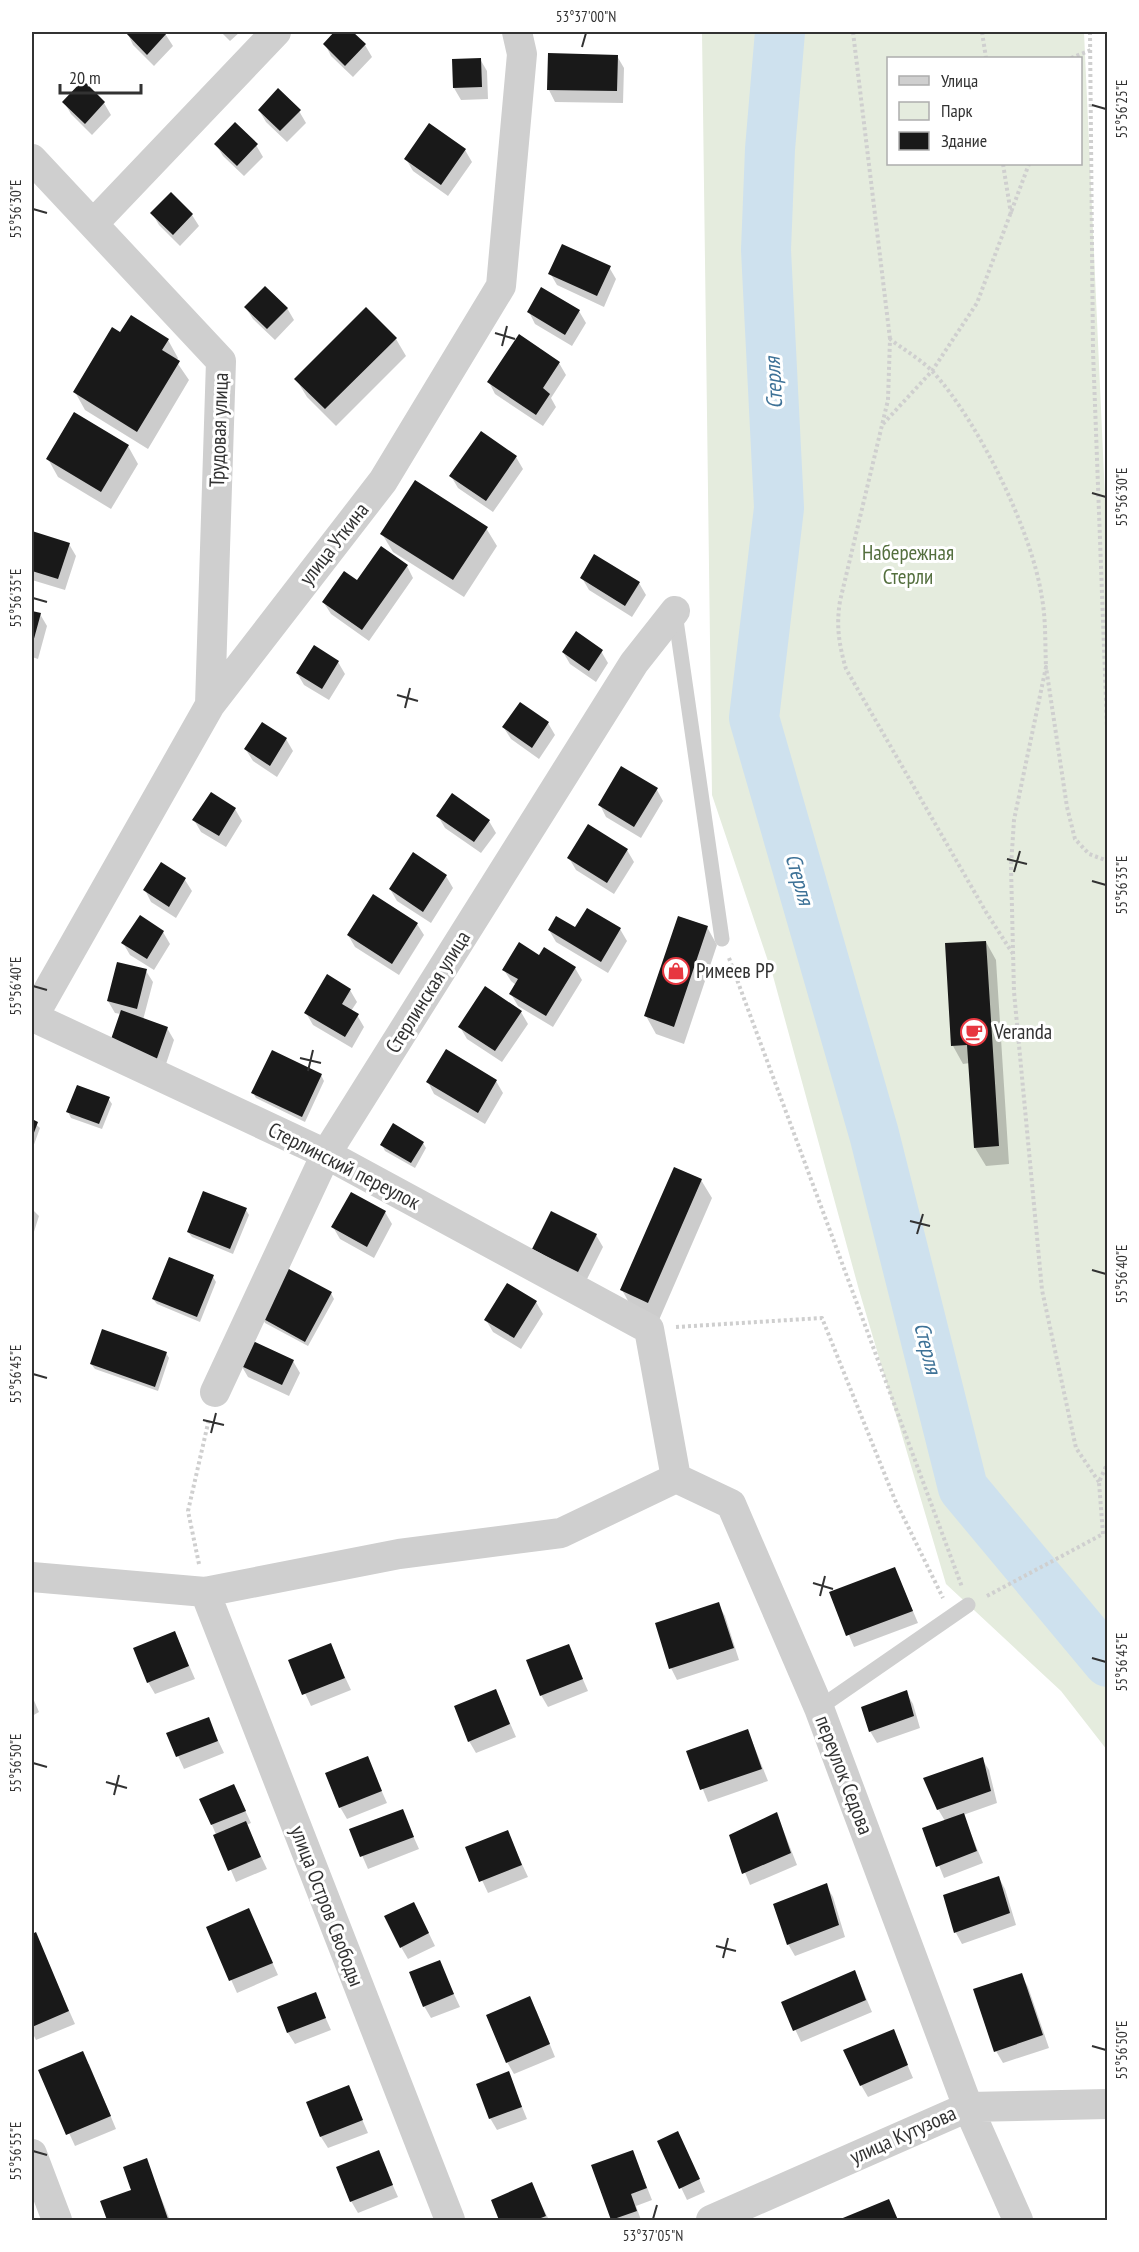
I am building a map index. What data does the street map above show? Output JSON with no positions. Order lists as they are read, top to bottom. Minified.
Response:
{"streets":{"street":["Трудовая улица","улица Уткина","Стерлинская улица","Стерлинский переулок","переулок Седова","улица Остров Свободы","улица Кутузова"]},"crossings":[["Трудовая улица","улица Уткина"],["улица Уткина","Стерлинский переулок"],["Стерлинская улица","Стерлинский переулок"],["переулок Седова","улица Кутузова"]],"water":["Стерля"],"parks":["Набережная Стерли"],"places":{"shop":["Римеев РР"],"cafe":["Veranda"]},"legend":["Улица","Парк","Здание"],"scale_bar":"20 m","coordinates":["53°37'00\"N","55°56'25\"E","55°56'30\"E","55°56'35\"E","55°56'40\"E","55°56'45\"E","55°56'50\"E","55°56'55\"E","53°37'05\"N"]}
